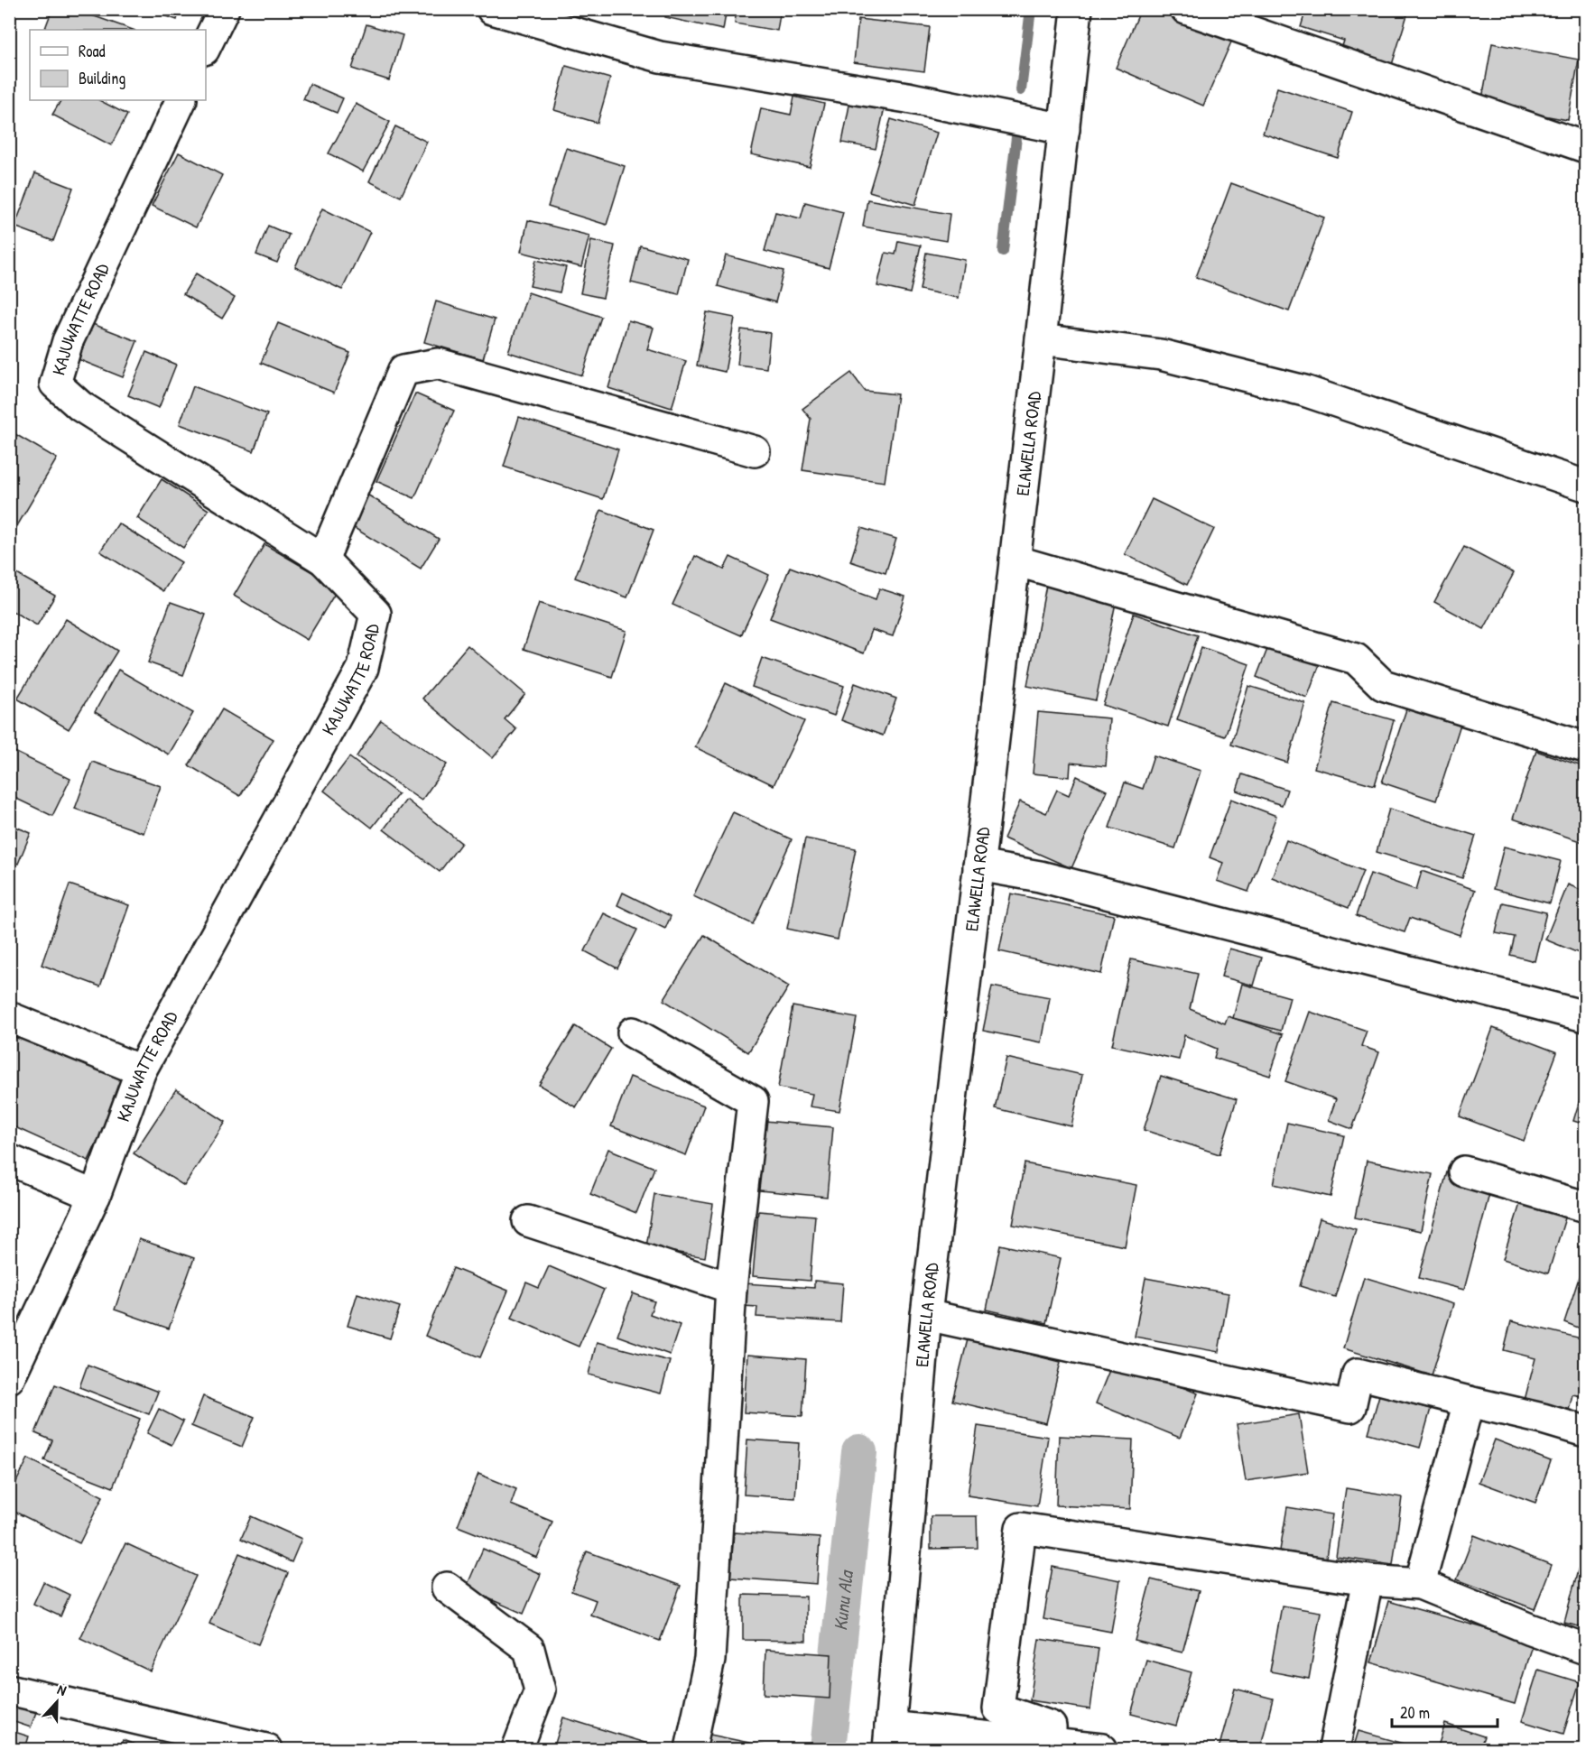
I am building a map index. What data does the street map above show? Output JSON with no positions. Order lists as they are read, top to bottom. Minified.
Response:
{"streets":{"street":["KAJUWATTE ROAD","ELAWELLA ROAD"]},"water":["Kunu Ala"],"legend":["Road","Building"],"scale_bar":"20 m","north":"top"}
